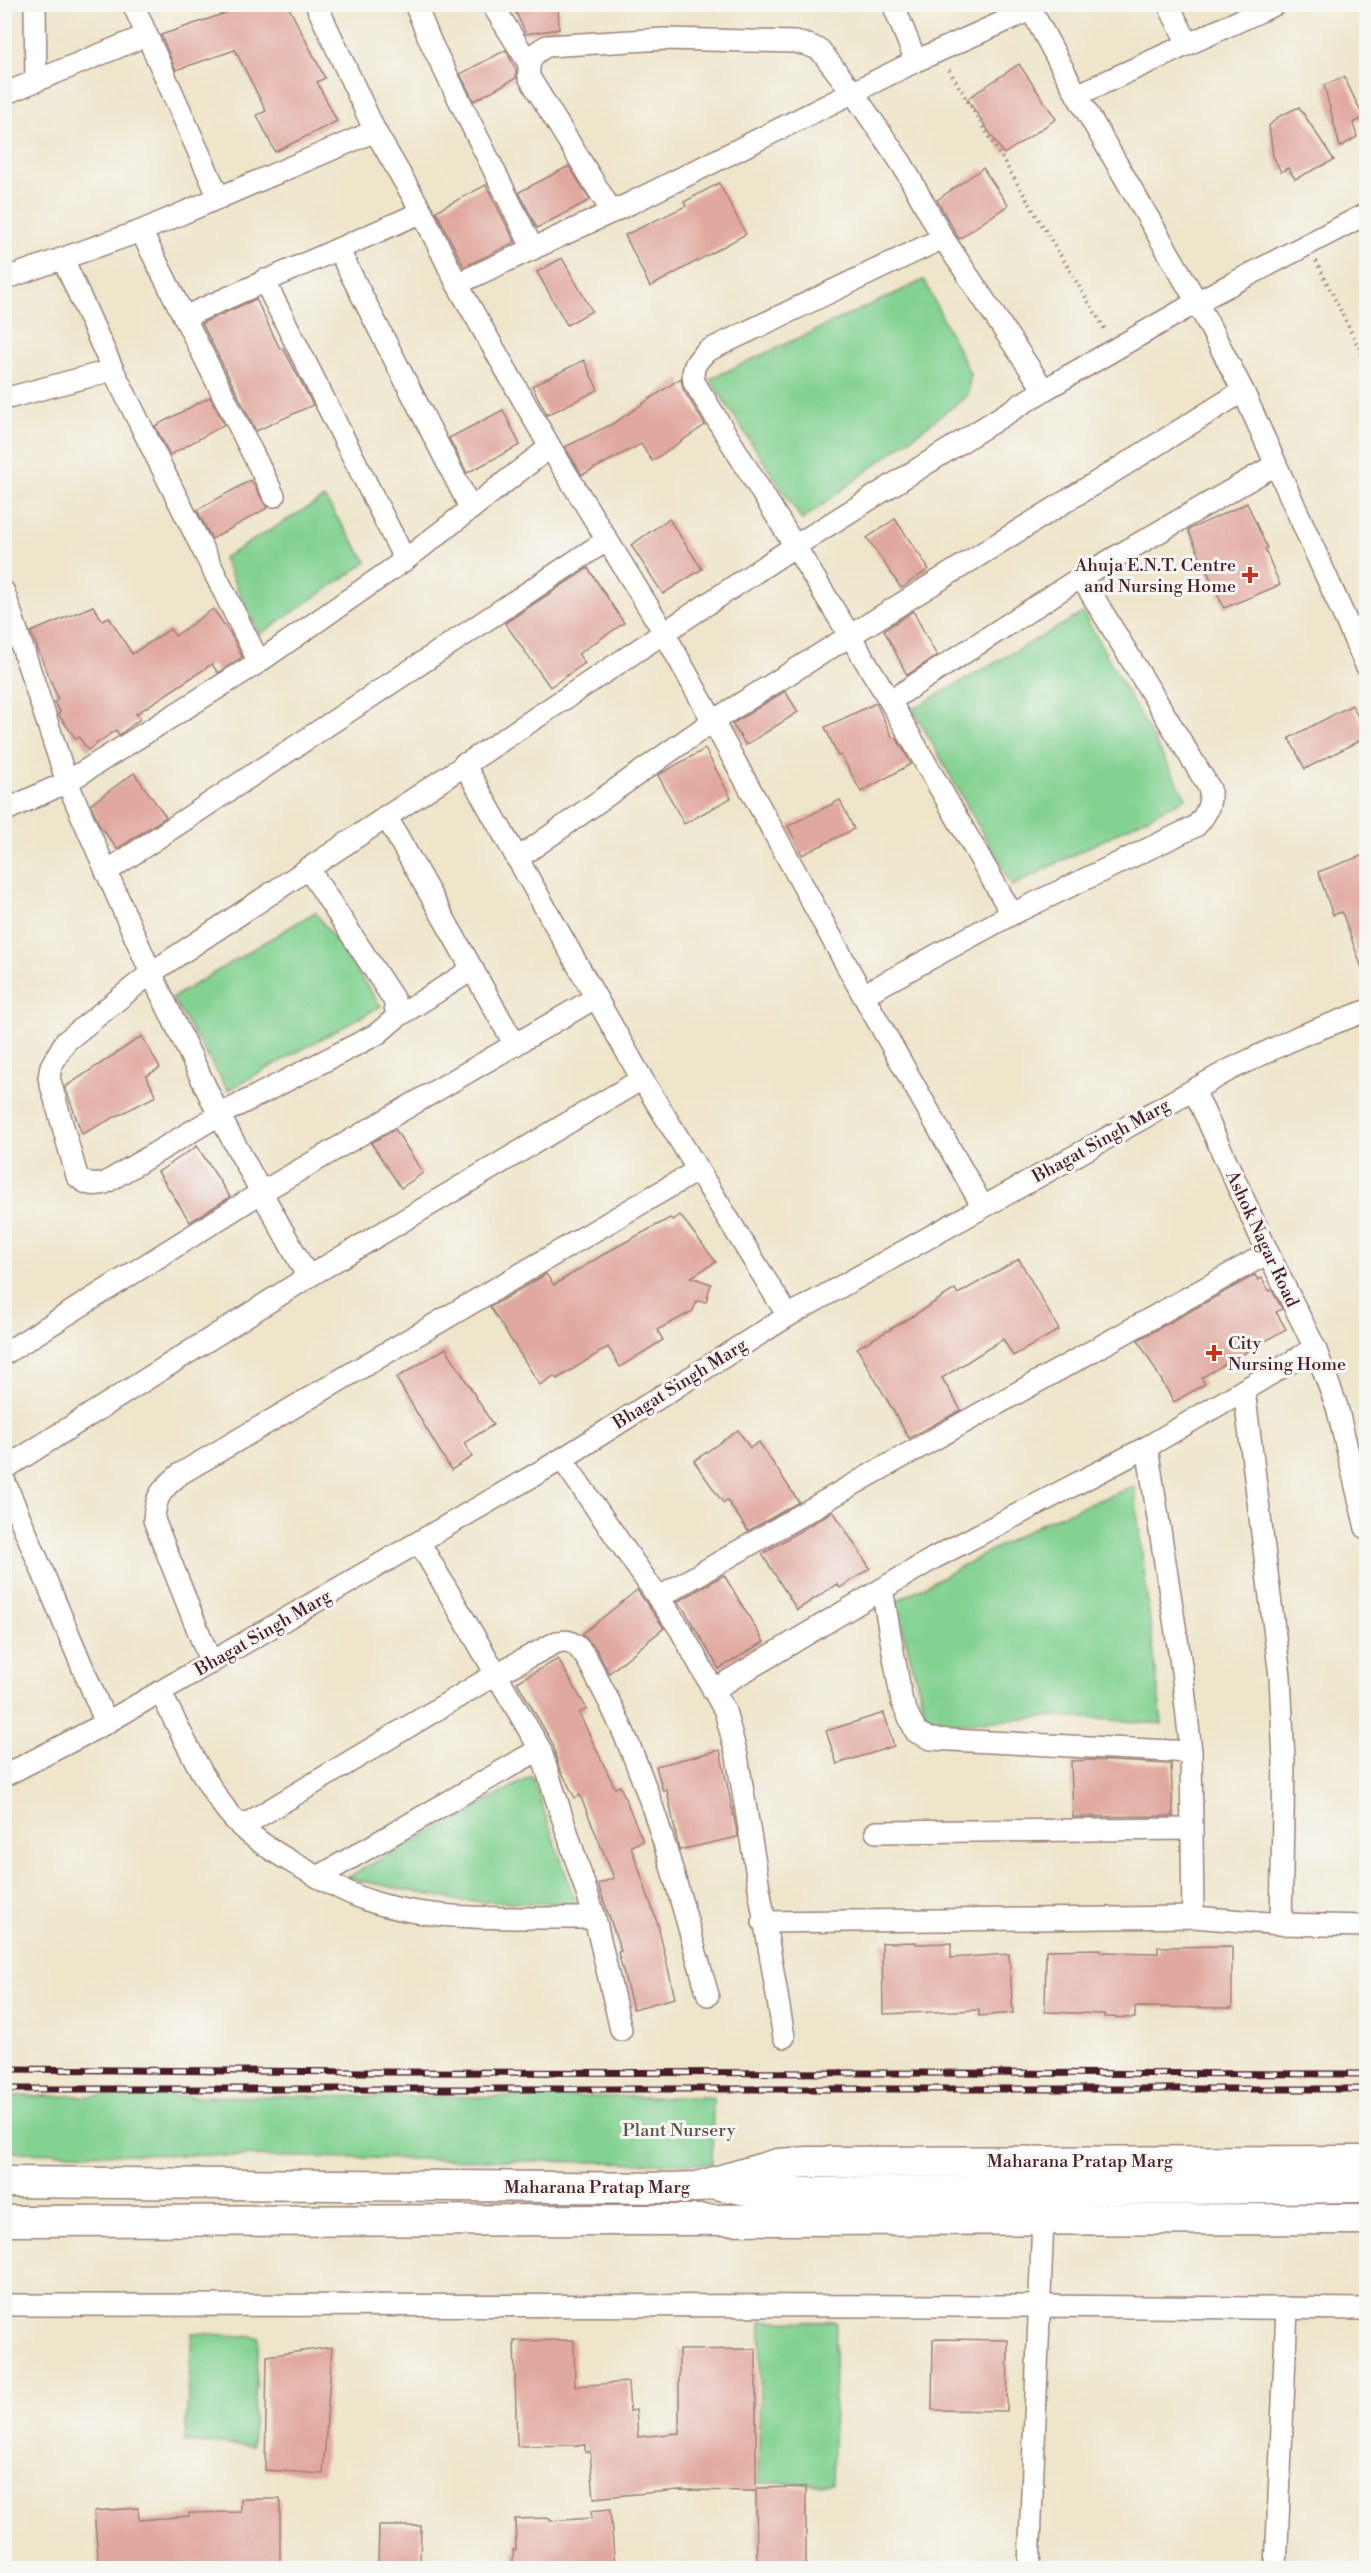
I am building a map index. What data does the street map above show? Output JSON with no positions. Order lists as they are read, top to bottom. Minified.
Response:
{"streets":{"main road":["Maharana Pratap Marg"],"street":["Bhagat Singh Marg","Ashok Nagar Road"]},"crossings":[["Bhagat Singh Marg","Ashok Nagar Road"]],"parks":["Plant Nursery"],"places":{"health":["Ahuja E.N.T. Centre and Nursing Home","City Nursing Home"]}}
